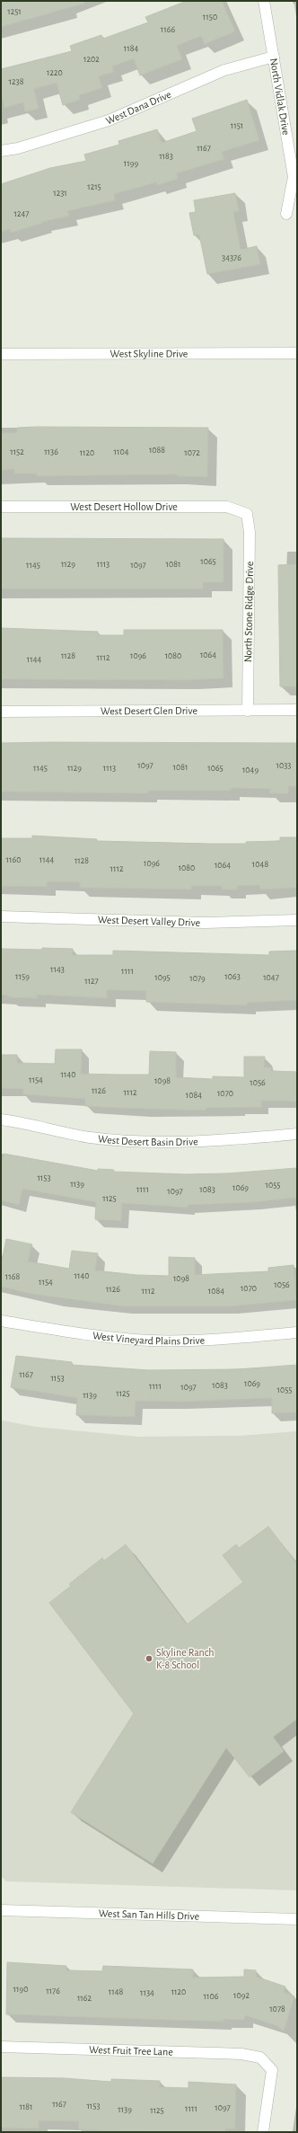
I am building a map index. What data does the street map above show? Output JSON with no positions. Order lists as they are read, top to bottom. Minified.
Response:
{"streets":{"street":["North Vidlak Drive","West Dana Drive","West Skyline Drive","West Desert Hollow Drive","North Stone Ridge Drive","West Desert Glen Drive","West Desert Valley Drive","West Desert Basin Drive","West Vineyard Plains Drive","West San Tan Hills Drive","West Fruit Tree Lane"]},"crossings":[["North Vidlak Drive","West Dana Drive"],["West Desert Hollow Drive","North Stone Ridge Drive"],["North Stone Ridge Drive","West Desert Glen Drive"]],"places":["Skyline Ranch K-8 School"],"house_numbers":["1251","1150","1166","1184","1202","1220","1238","1151","1167","1183","1199","1215","1231","1247","34376","1088","1152","1136","1104","1120","1072","1065","1129","1113","1081","1145","1097","1064","1128","1096","1080","1112","1144","1097","1033","1081","1145","1129","1113","1065","1049","1160","1144","1128","1096","1048","1064","1080","1112","1143","1111","1159","1063","1095","1047","1079","1127","1140","1154","1098","1056","1126","1112","1070","1084","1153","1139","1055","1069","1111","1083","1097","1125","1140","1168","1098","1154","1056","1070","1126","1112","1084","1167","1153","1069","1083","1111","1097","1055","1125","1139","1190","1176","1148","1120","1134","1092","1106","1162","1078","1167","1153","1181","1097","1111","1139","1125"]}
